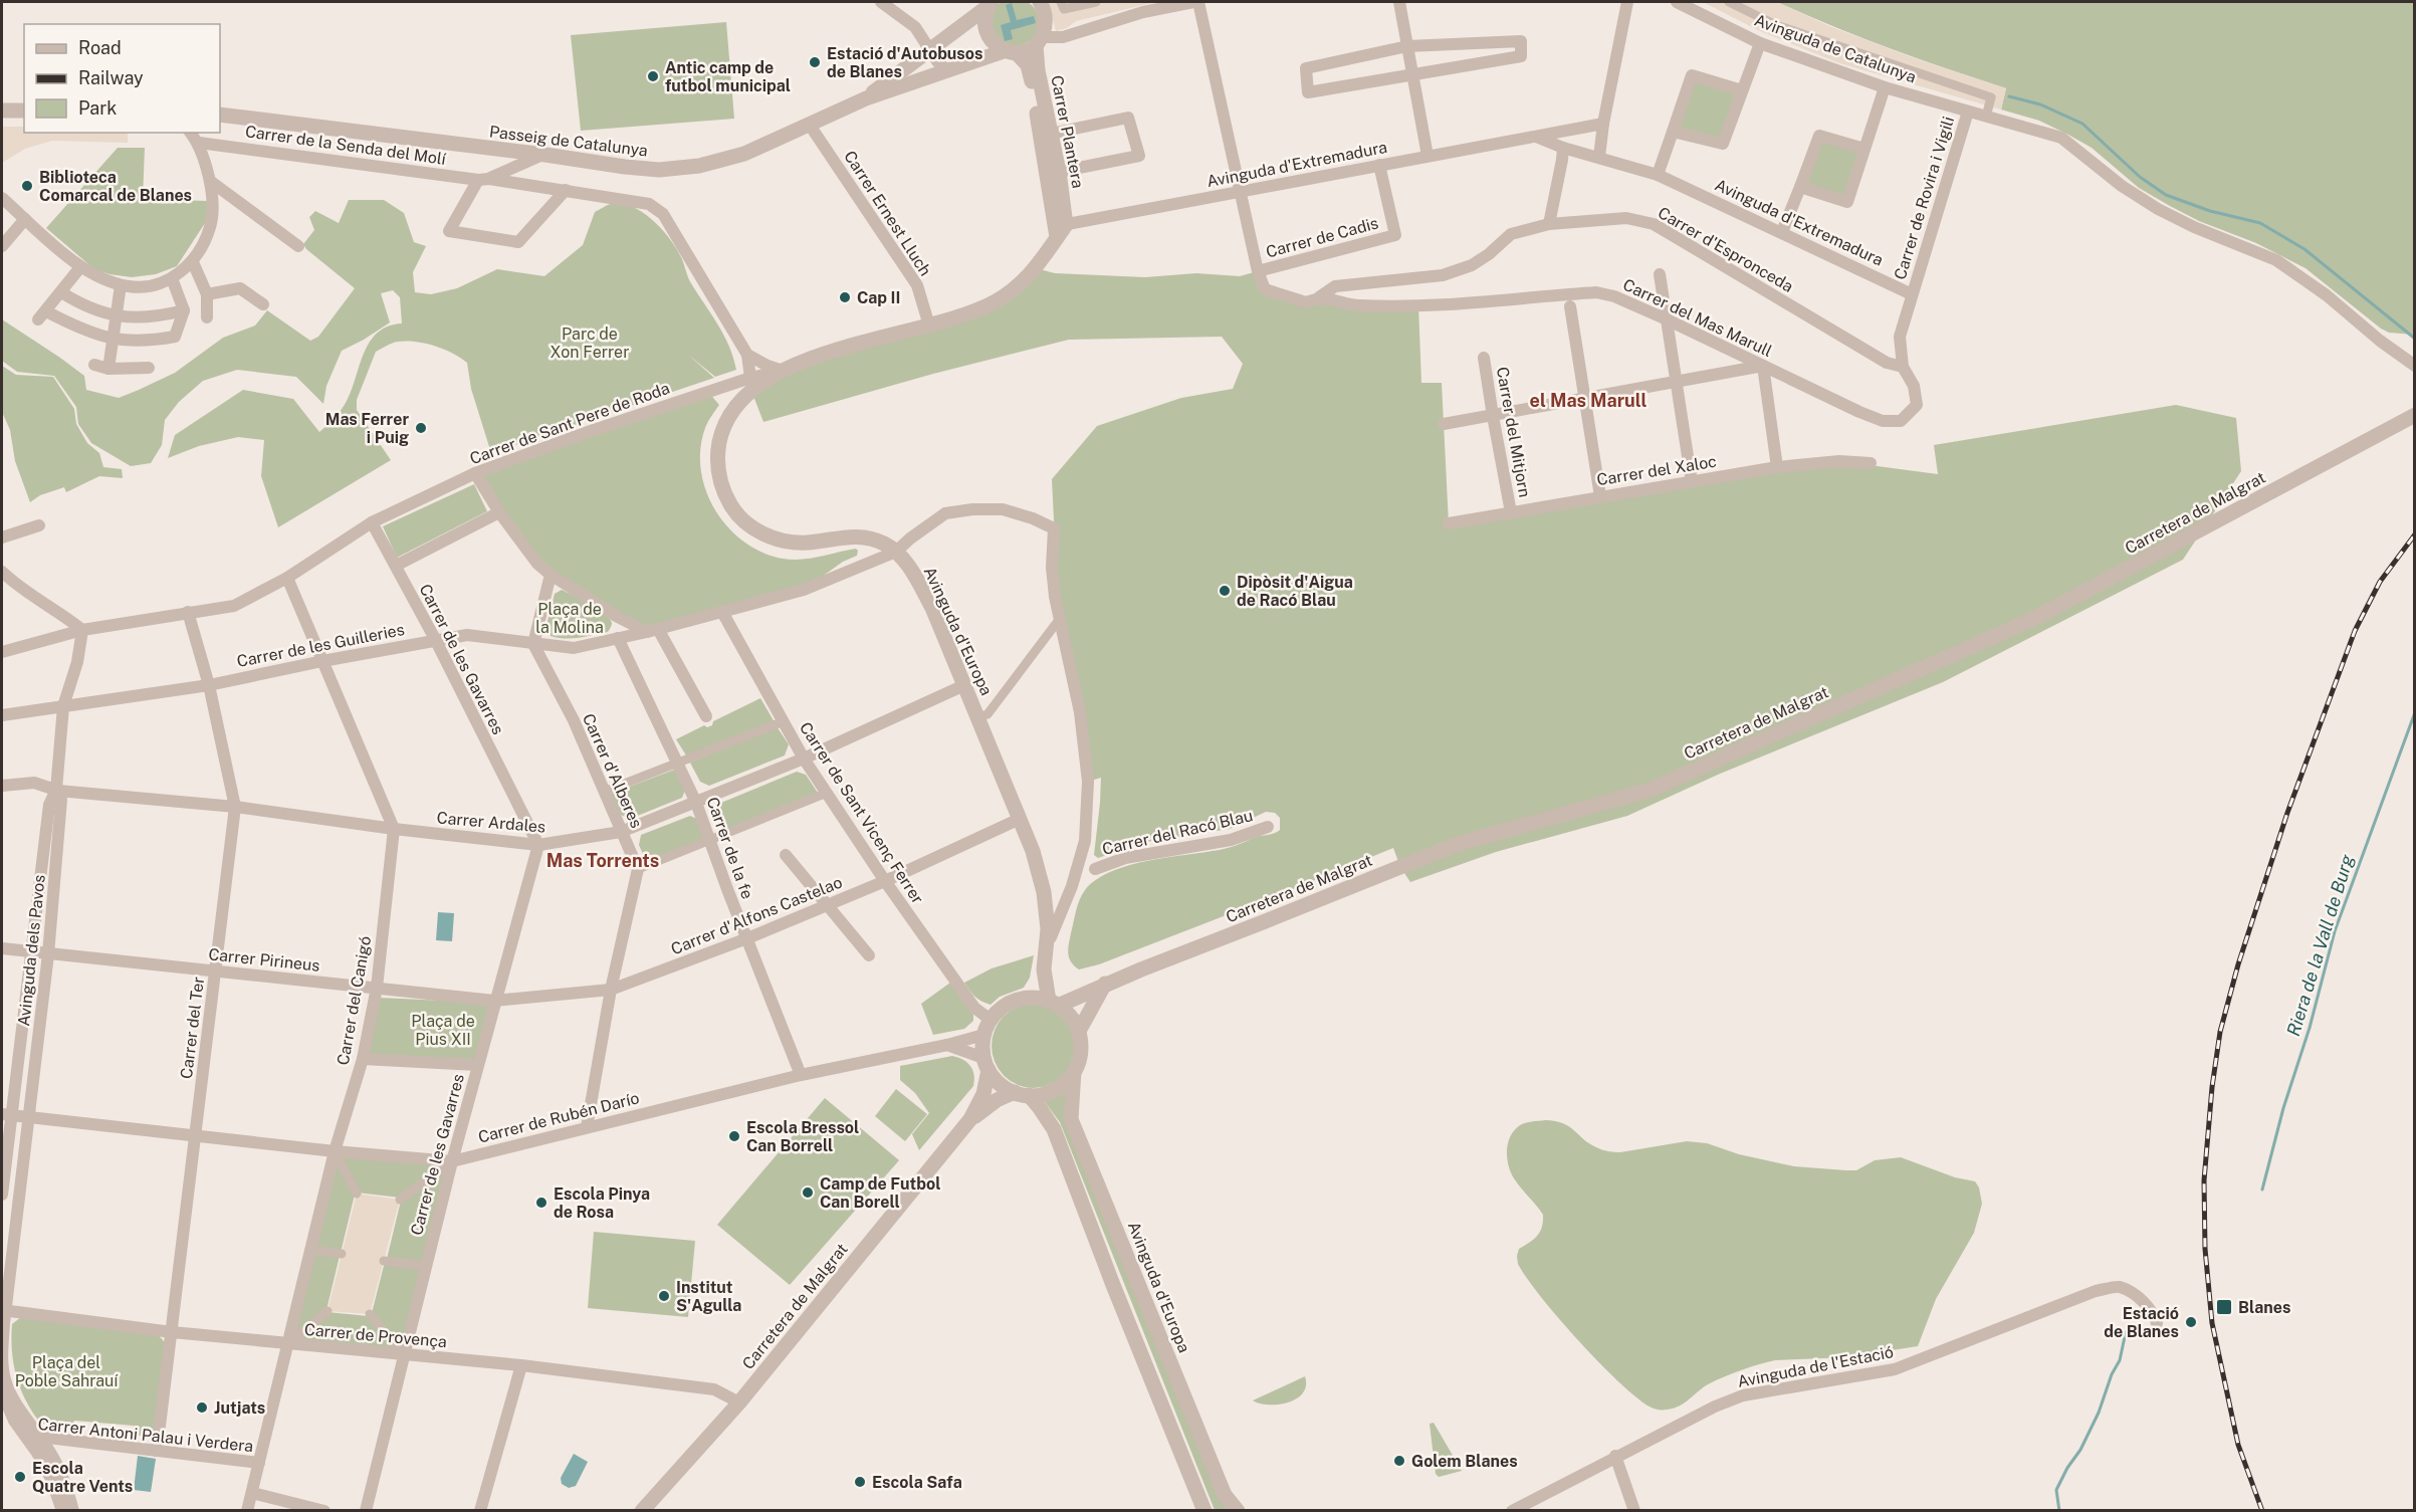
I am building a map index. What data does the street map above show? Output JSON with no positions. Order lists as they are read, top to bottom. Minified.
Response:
{"streets":{"street":["Avinguda de Catalunya","Carrer Plantera","Passeig de Catalunya","Carrer de la Senda del Molí","Avinguda d'Extremadura","Carrer de Rovira i Vigili","Carrer Ernest Lluch","Carrer de Cadis","Carrer d'Espronceda","Carrer del Mas Marull","Carrer de Sant Pere de Roda","Carrer del Mitjorn","Carrer del Xaloc","Carretera de Malgrat","Avinguda d'Europa","Carrer de les Guilleries","Carrer de les Gavarres","Carrer d'Alberes","Carrer de Sant Vicenç Ferrer","Carrer Ardales","Carrer del Racó Blau","Carrer de la fe","Carrer d'Alfons Castelao","Avinguda dels Pavos","Carrer Pirineus","Carrer del Canigó","Carrer del Ter","Carrer de Rubén Darío","Carrer de Provença","Avinguda de l'Estació","Carrer Antoni Palau i Verdera"]},"crossings":[["Avinguda de Catalunya","Carrer de Rovira i Vigili"],["Carrer Plantera","Passeig de Catalunya"],["Carrer Plantera","Avinguda d'Extremadura"],["Carrer Plantera","Avinguda d'Europa"],["Passeig de Catalunya","Carrer Ernest Lluch"],["Carrer de la Senda del Molí","Carrer de Sant Pere de Roda"],["Carrer de la Senda del Molí","Avinguda d'Europa"],["Avinguda d'Extremadura","Carrer de Rovira i Vigili"],["Avinguda d'Extremadura","Carrer de Cadis"],["Avinguda d'Extremadura","Carrer del Mas Marull"],["Avinguda d'Extremadura","Avinguda d'Europa"],["Carrer de Rovira i Vigili","Carrer del Mas Marull"],["Carrer Ernest Lluch","Avinguda d'Europa"],["Carrer de Cadis","Carrer del Mas Marull"],["Carrer d'Espronceda","Carrer del Mas Marull"],["Carrer de Sant Pere de Roda","Avinguda d'Europa"],["Carrer de Sant Pere de Roda","Carrer de les Gavarres"],["Carrer de Sant Pere de Roda","Avinguda dels Pavos"],["Carrer de Sant Pere de Roda","Carrer del Canigó"],["Carrer de Sant Pere de Roda","Carrer del Ter"],["Carrer del Mitjorn","Carrer del Xaloc"],["Carretera de Malgrat","Avinguda d'Europa"],["Carretera de Malgrat","Carrer de Sant Vicenç Ferrer"],["Carretera de Malgrat","Carrer de Rubén Darío"],["Carretera de Malgrat","Carrer de Provença"],["Avinguda d'Europa","Carrer de les Guilleries"],["Avinguda d'Europa","Carrer de Sant Vicenç Ferrer"],["Avinguda d'Europa","Carrer Ardales"],["Avinguda d'Europa","Carrer d'Alfons Castelao"],["Avinguda d'Europa","Carrer de Rubén Darío"],["Carrer de les Guilleries","Carrer de les Gavarres"],["Carrer de les Guilleries","Carrer d'Alberes"],["Carrer de les Guilleries","Carrer de Sant Vicenç Ferrer"],["Carrer de les Guilleries","Carrer de la fe"],["Carrer de les Guilleries","Avinguda dels Pavos"],["Carrer de les Guilleries","Carrer del Canigó"],["Carrer de les Guilleries","Carrer del Ter"],["Carrer de les Gavarres","Carrer Ardales"],["Carrer de les Gavarres","Carrer d'Alfons Castelao"],["Carrer de les Gavarres","Carrer Pirineus"],["Carrer de les Gavarres","Carrer de Rubén Darío"],["Carrer de les Gavarres","Carrer de Provença"],["Carrer d'Alberes","Carrer Ardales"],["Carrer de Sant Vicenç Ferrer","Carrer Ardales"],["Carrer de Sant Vicenç Ferrer","Carrer d'Alfons Castelao"],["Carrer de Sant Vicenç Ferrer","Carrer de Rubén Darío"],["Carrer Ardales","Carrer de la fe"],["Carrer Ardales","Avinguda dels Pavos"],["Carrer Ardales","Carrer del Canigó"],["Carrer Ardales","Carrer del Ter"],["Carrer de la fe","Carrer d'Alfons Castelao"],["Carrer de la fe","Carrer de Rubén Darío"],["Carrer d'Alfons Castelao","Carrer Pirineus"],["Avinguda dels Pavos","Carrer Pirineus"],["Avinguda dels Pavos","Carrer de Rubén Darío"],["Avinguda dels Pavos","Carrer de Provença"],["Avinguda dels Pavos","Carrer Antoni Palau i Verdera"],["Carrer Pirineus","Carrer del Canigó"],["Carrer Pirineus","Carrer del Ter"],["Carrer del Canigó","Carrer de Rubén Darío"],["Carrer del Canigó","Carrer de Provença"],["Carrer del Canigó","Carrer Antoni Palau i Verdera"],["Carrer del Ter","Carrer de Rubén Darío"],["Carrer del Ter","Carrer de Provença"],["Carrer del Ter","Carrer Antoni Palau i Verdera"]],"districts":["el Mas Marull","Mas Torrents"],"water":["Riera de la Vall de Burg"],"parks":["Parc de Xon Ferrer","Plaça de la Molina","Plaça de Pius XII","Plaça del Poble Sahrauí"],"places":{"other":["Estació d'Autobusos de Blanes","Antic camp de futbol municipal","Biblioteca Comarcal de Blanes","Cap II","Mas Ferrer i Puig","Dipòsit d'Aigua de Racó Blau","Escola Bressol Can Borrell","Camp de Futbol Can Borell","Escola Pinya de Rosa","Institut S'Agulla","Estació de Blanes","Jutjats","Golem Blanes","Escola Quatre Vents","Escola Safa"],"transit":["Blanes"]},"legend":["Road","Railway","Park"]}
